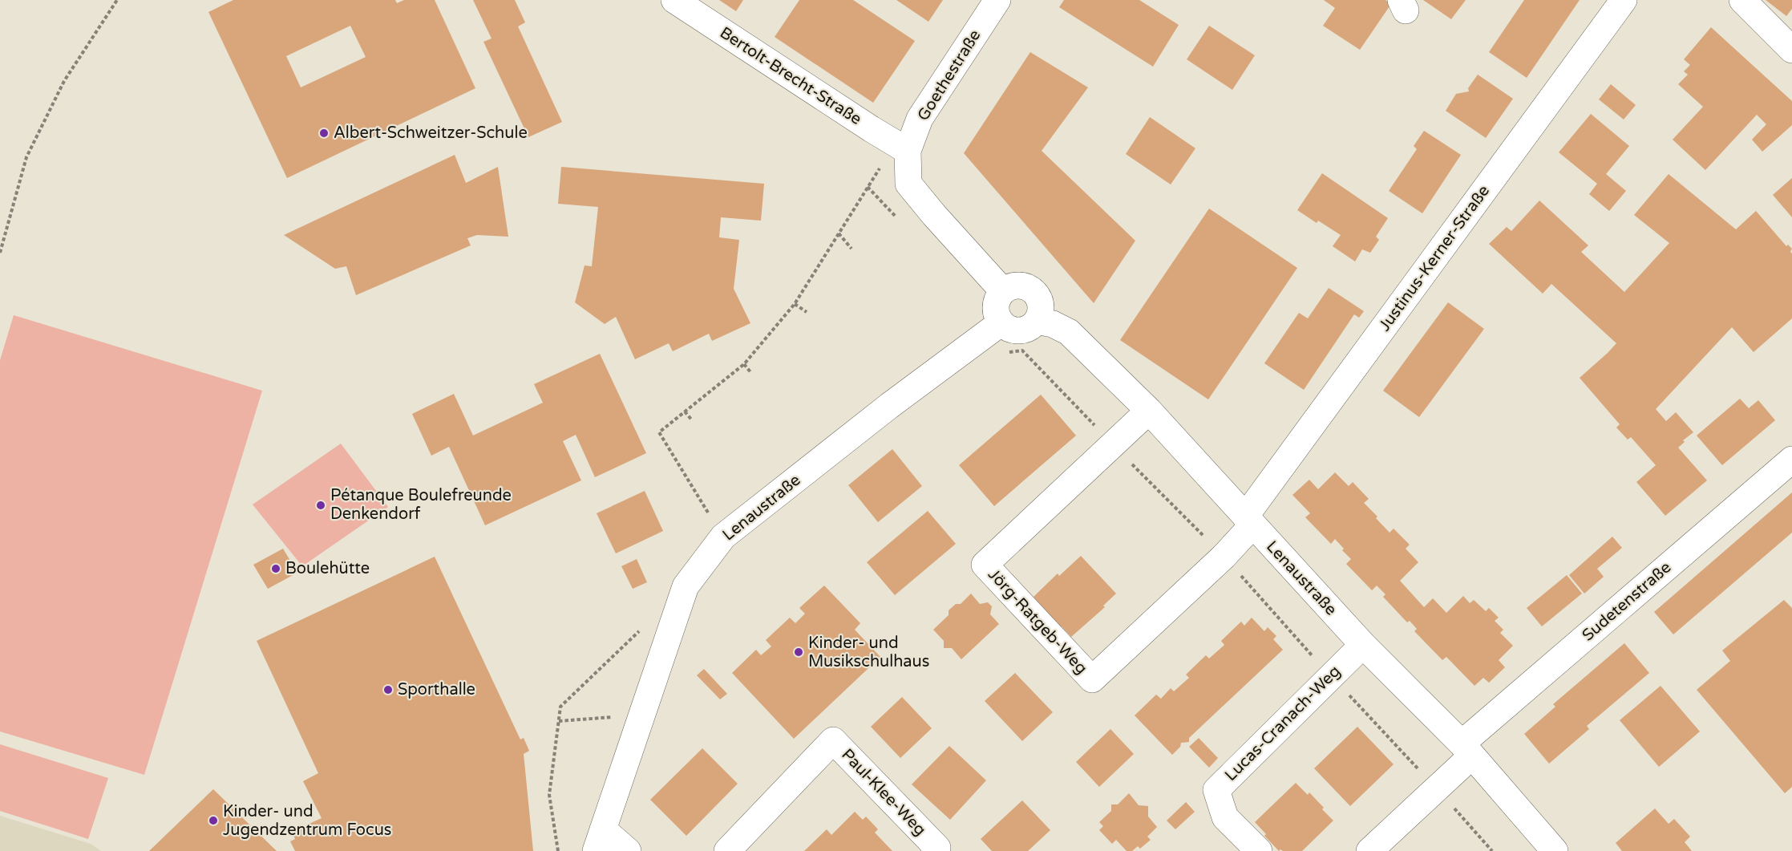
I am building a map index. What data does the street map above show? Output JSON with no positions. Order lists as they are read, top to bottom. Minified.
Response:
{"streets":{"street":["Goethestraße","Bertolt-Brecht-Straße","Justinus-Kerner-Straße","Lenaustraße","Sudetenstraße","Jörg-Ratgeb-Weg","Lucas-Cranach-Weg","Paul-Klee-Weg"]},"crossings":[["Goethestraße","Bertolt-Brecht-Straße"],["Goethestraße","Lenaustraße"],["Justinus-Kerner-Straße","Lenaustraße"],["Justinus-Kerner-Straße","Jörg-Ratgeb-Weg"],["Lenaustraße","Sudetenstraße"],["Lenaustraße","Jörg-Ratgeb-Weg"],["Lenaustraße","Lucas-Cranach-Weg"]],"places":["Albert-Schweitzer-Schule","Pétanque Boulefreunde Denkendorf","Boulehütte","Kinder- und Musikschulhaus","Sporthalle","Kinder- und Jugendzentrum Focus"]}
